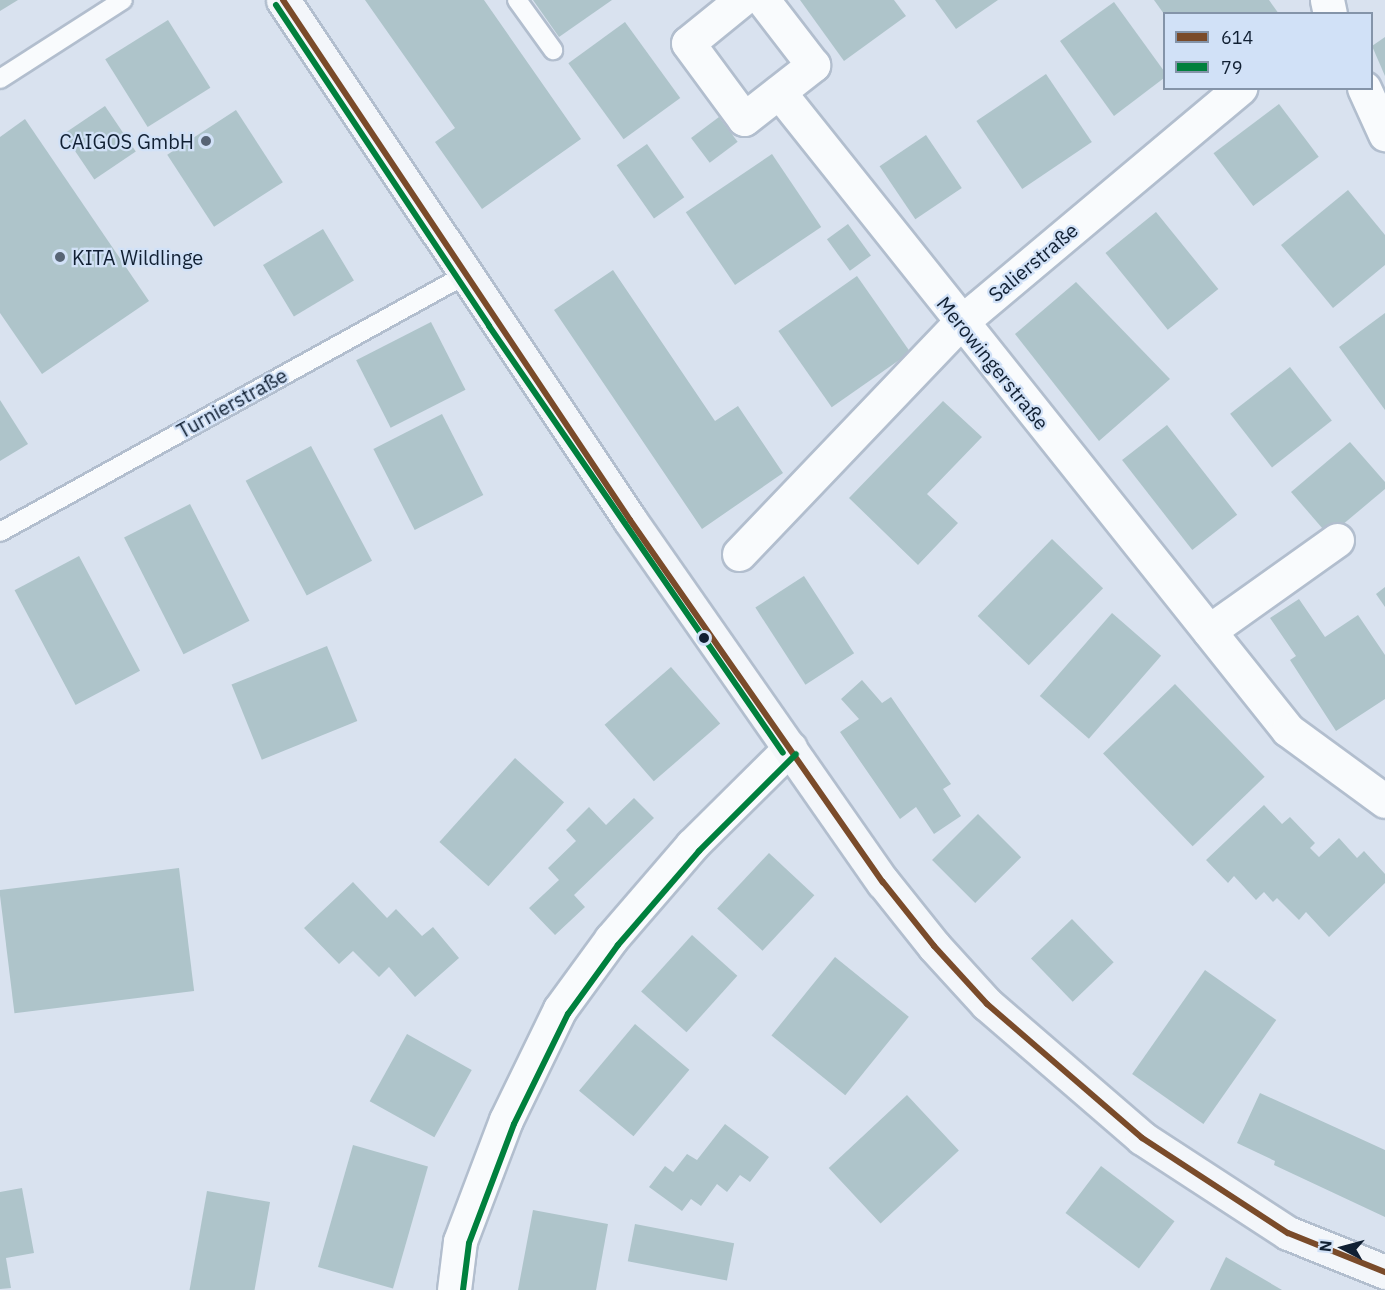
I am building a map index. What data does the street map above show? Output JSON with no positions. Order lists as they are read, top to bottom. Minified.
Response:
{"streets":{"street":["Salierstraße","Merowingerstraße"],"lane":["Turnierstraße"]},"crossings":[["Salierstraße","Merowingerstraße"]],"places":["CAIGOS GmbH","KITA Wildlinge"],"lines":["transit line 614","transit line 79"],"legend":["614","79"],"north":"left"}
